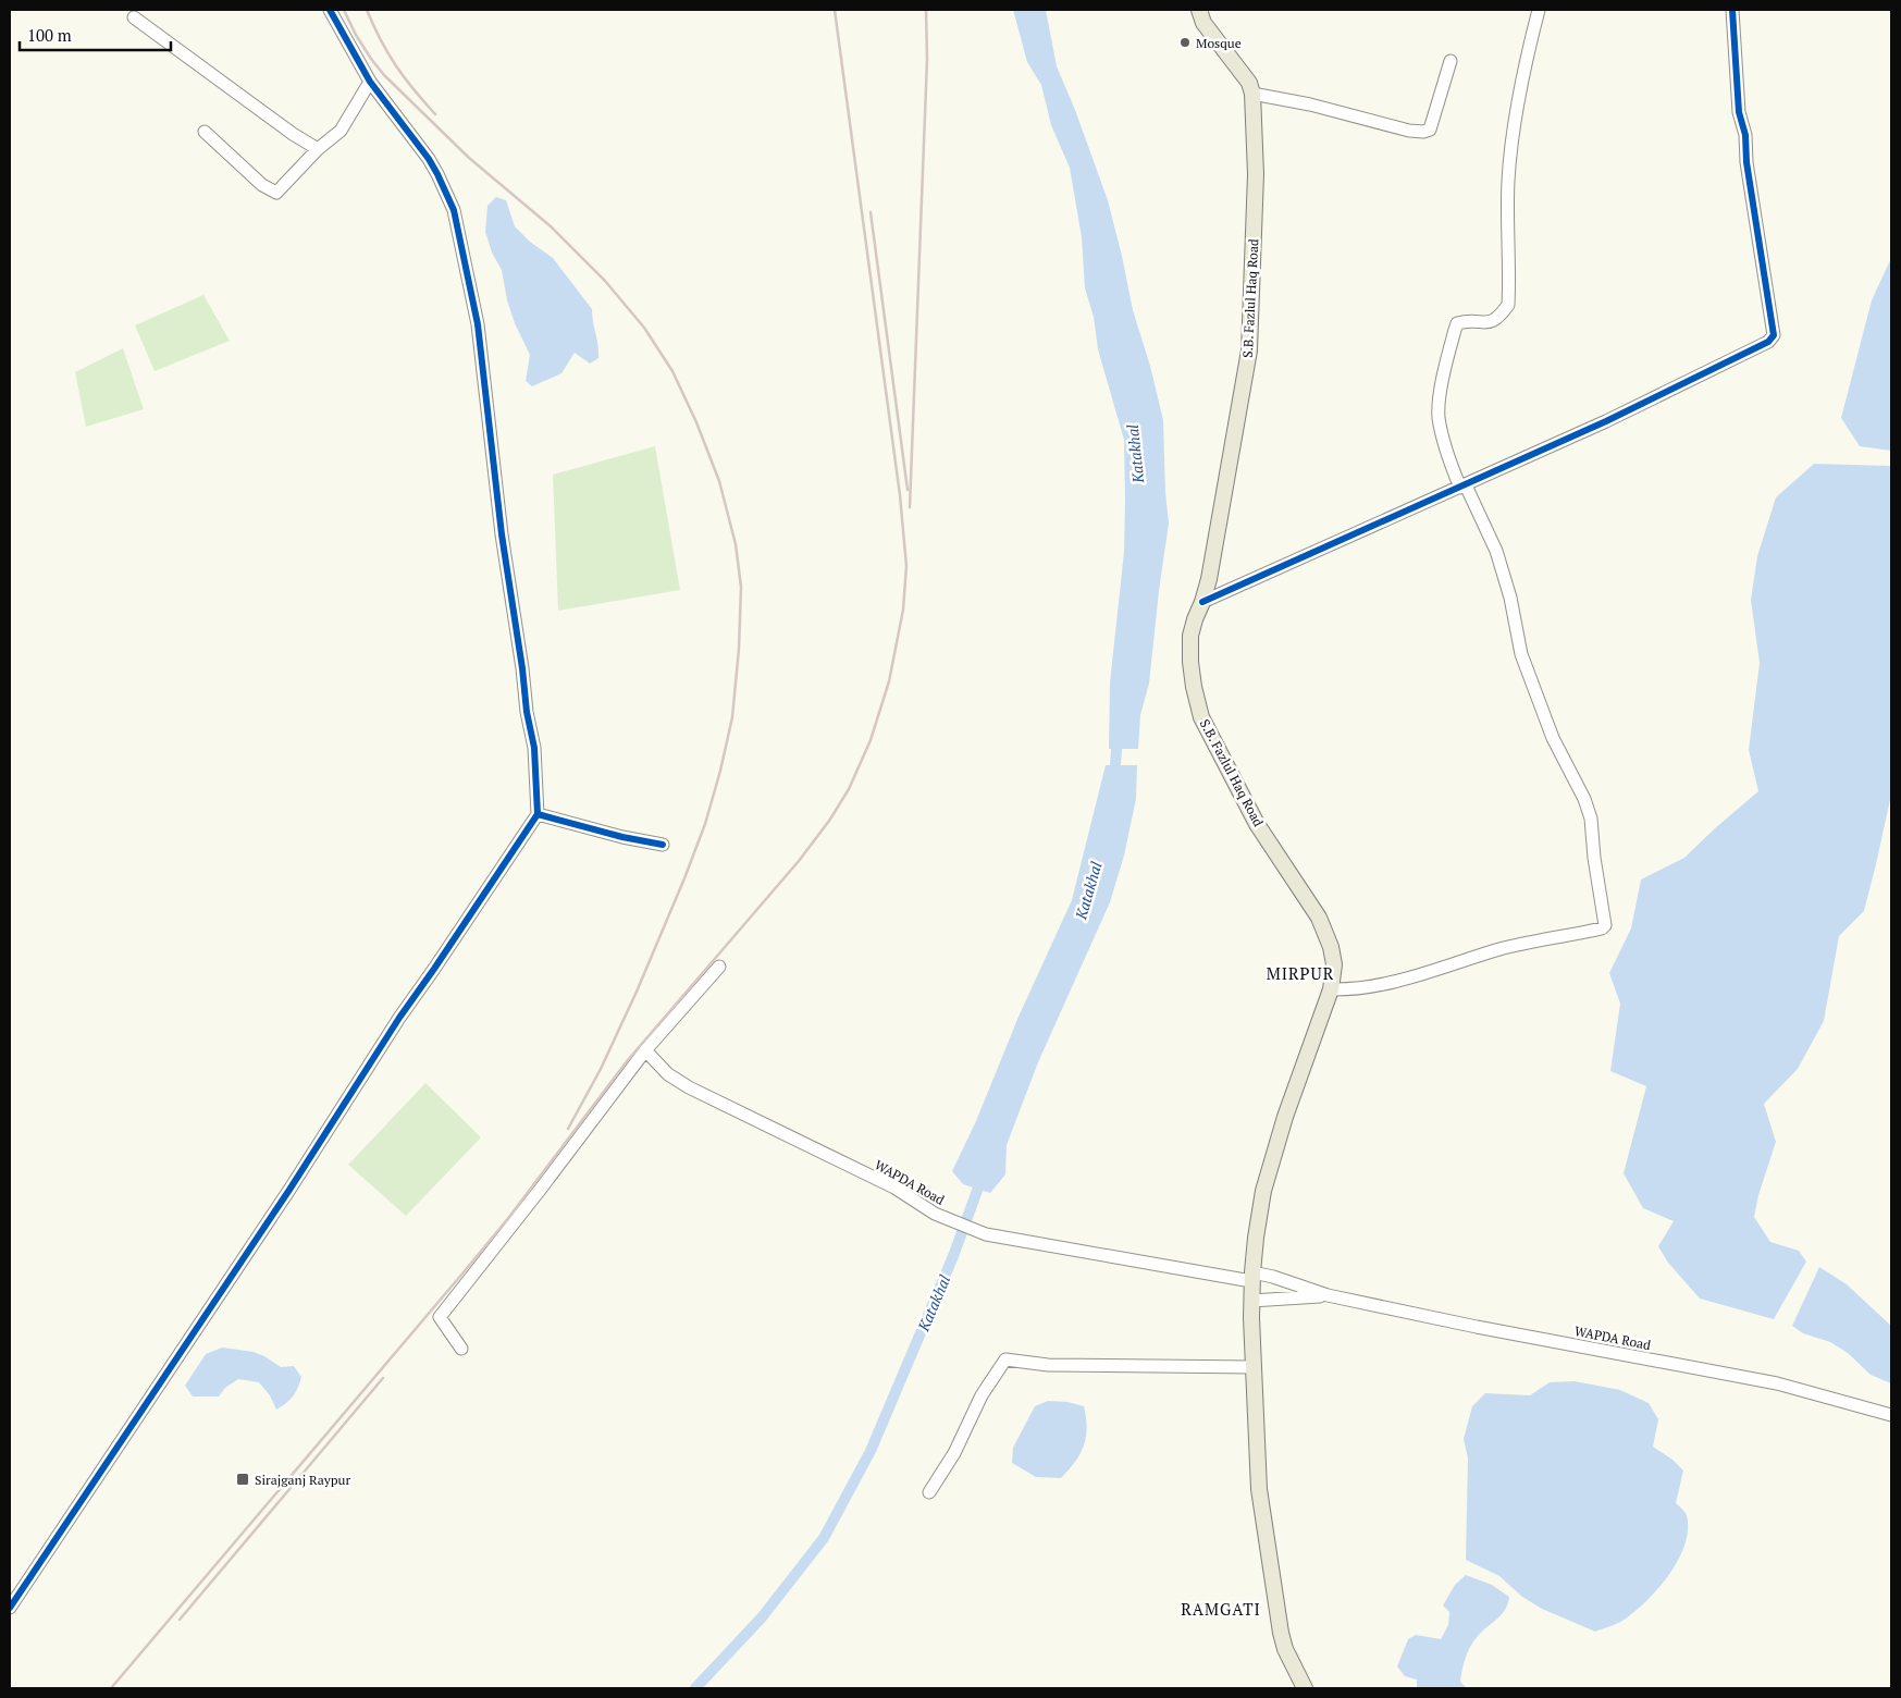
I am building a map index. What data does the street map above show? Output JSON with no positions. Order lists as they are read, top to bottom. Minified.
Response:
{"streets":{"main road":["S.B. Fazlul Haq Road"],"street":["WAPDA Road"]},"crossings":[["S.B. Fazlul Haq Road","WAPDA Road"]],"districts":["MIRPUR","RAMGATI"],"water":["Katakhal"],"places":{"other":["Mosque"],"transit":["Sirajganj Raypur"]},"scale_bar":"100 m"}
